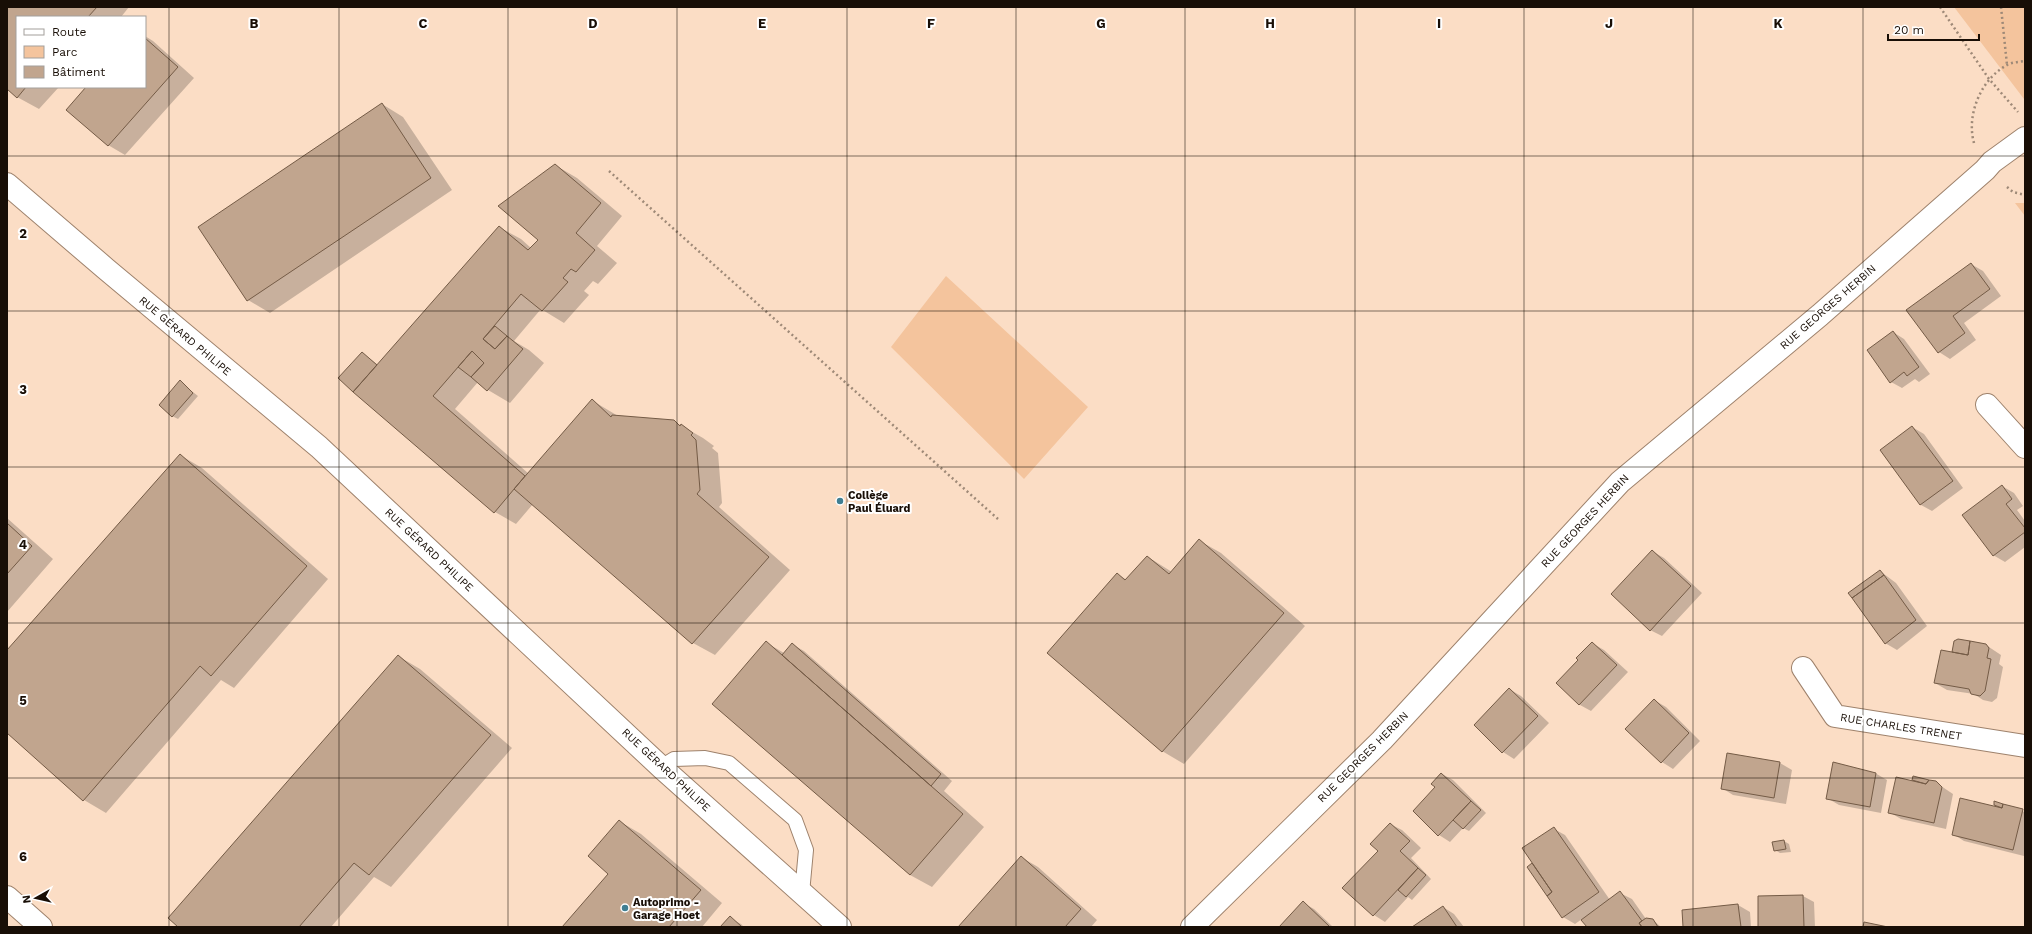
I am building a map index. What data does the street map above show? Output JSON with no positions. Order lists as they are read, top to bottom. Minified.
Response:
{"streets":{"street":["RUE GEORGES HERBIN","RUE GÉRARD PHILIPE","RUE CHARLES TRENET"]},"places":["Collège Paul Éluard","Autoprimo - Garage Hoet"],"legend":["Route","Parc","Bâtiment"],"scale_bar":"20 m","north":"left","grid":{"columns":["B","C","D","E","F","G","H","I","J","K"],"rows":["2","3","4","5","6"]}}
